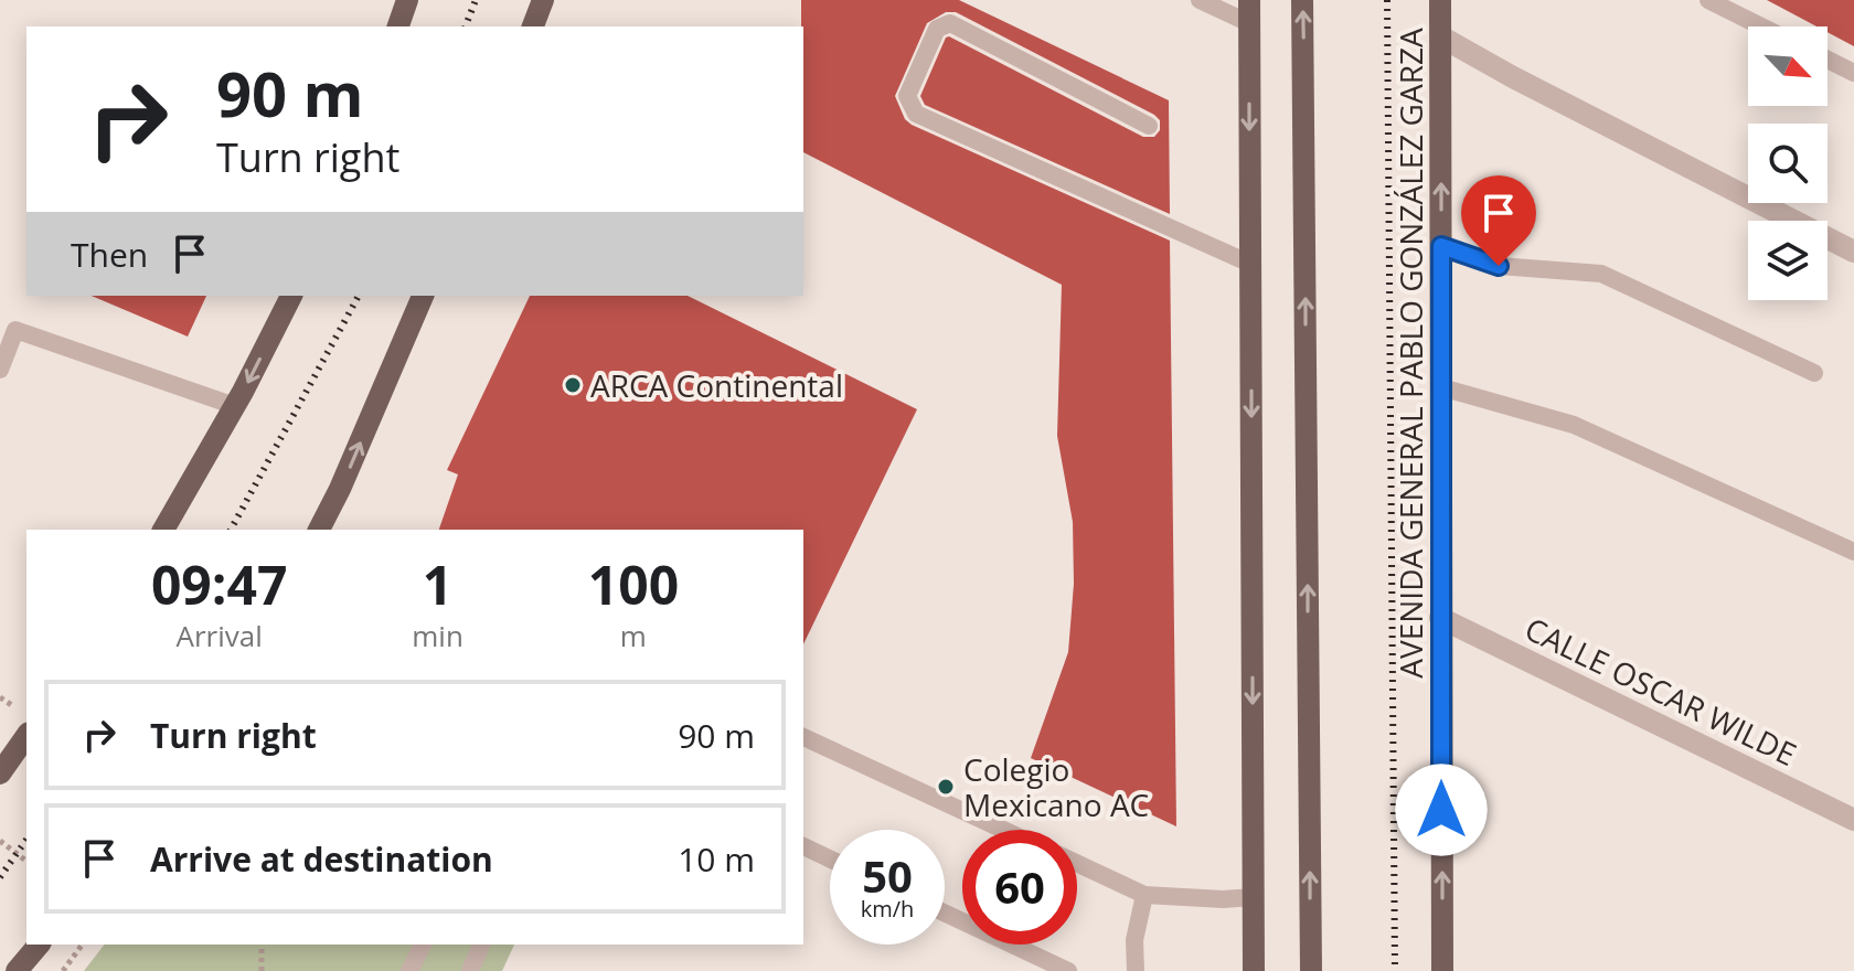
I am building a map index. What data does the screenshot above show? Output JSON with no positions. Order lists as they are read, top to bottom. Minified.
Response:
{"streets":{"main road":["AVENIDA GENERAL PABLO GONZÁLEZ GARZA"],"street":["CALLE OSCAR WILDE"]},"crossings":[["AVENIDA GENERAL PABLO GONZÁLEZ GARZA","CALLE OSCAR WILDE"]],"places":["ARCA Continental","Colegio Mexicano AC"],"north":"bottom right","page":{"turn":["90 m","Turn right"],"then":"Then","eta":["09:47","Arrival","1","min","100","m"],"list":[{"name":"Turn right","value":"90 m"},{"name":"Arrive at destination","value":"10 m"}],"speed":"50 km/h","limit":"60"}}
